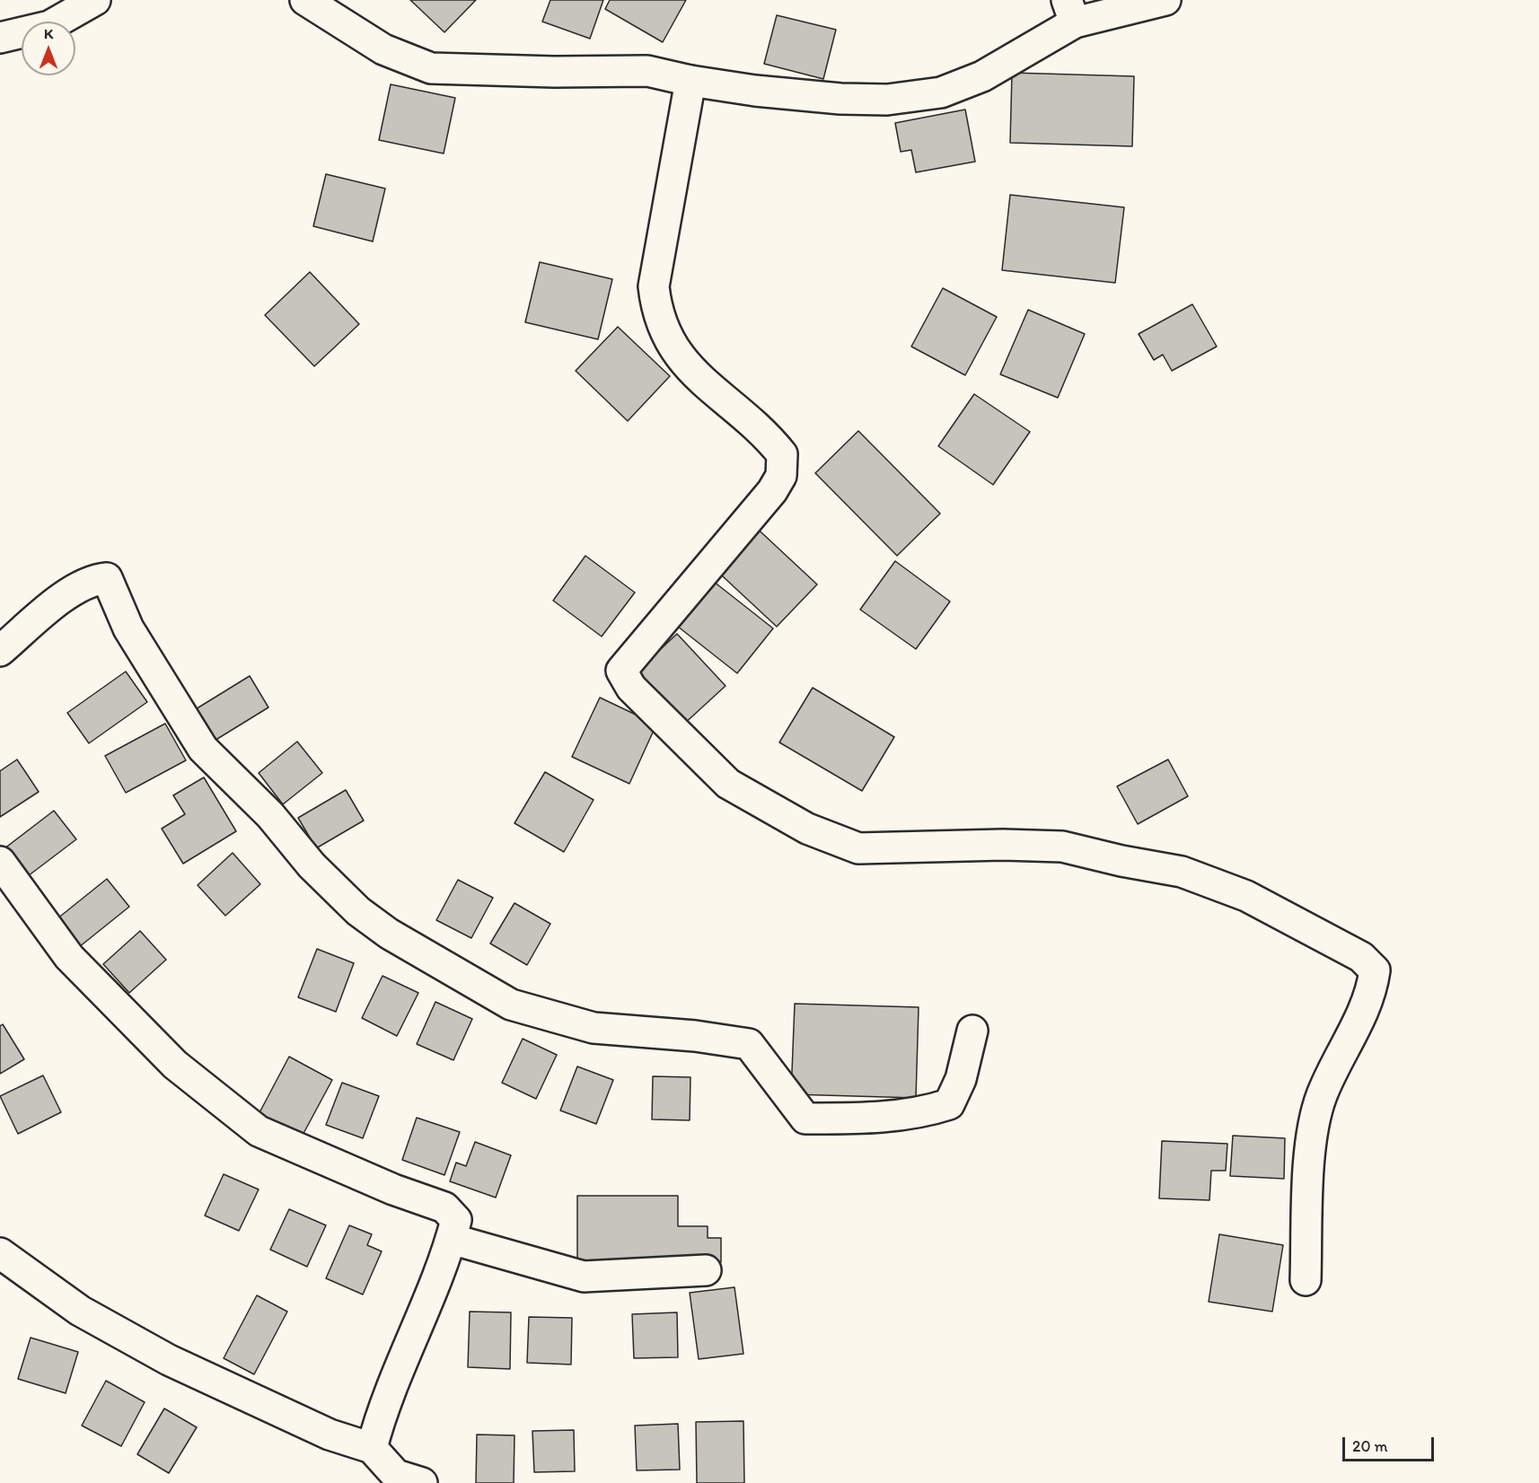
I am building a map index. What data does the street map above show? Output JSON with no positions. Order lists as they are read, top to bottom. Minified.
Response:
{"scale_bar":"20 m","north":"top"}
